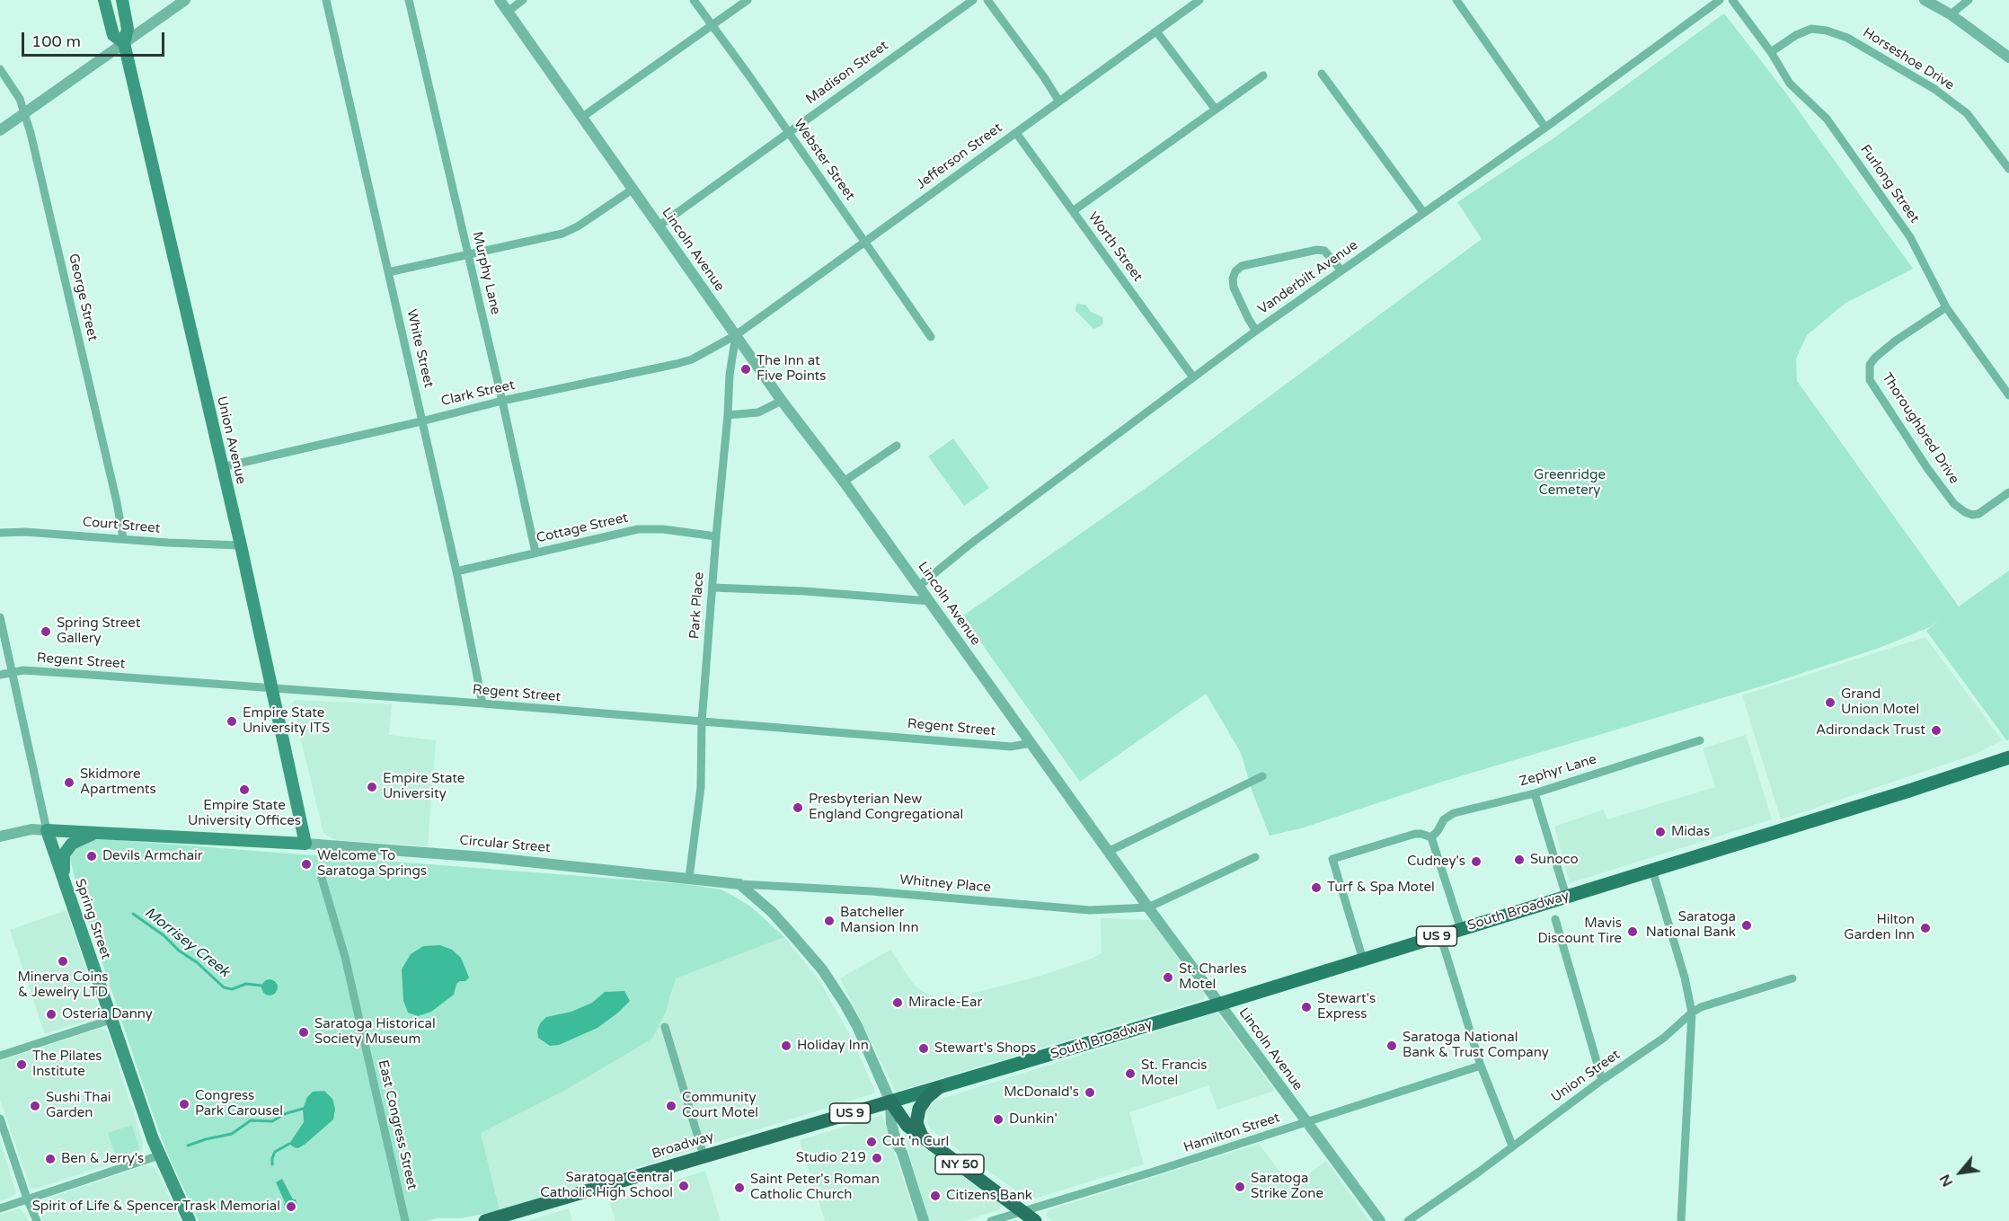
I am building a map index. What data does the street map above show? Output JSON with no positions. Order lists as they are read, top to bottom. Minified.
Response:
{"streets":{"highway":["US 9","Broadway","NY 50"],"main road":["Union Avenue","Circular Street","South Broadway","Spring Street"],"street":["Horseshoe Drive","Madison Street","Jefferson Street","Webster Street","Furlong Street","Worth Street","Lincoln Avenue","Murphy Lane","Vanderbilt Avenue","George Street","White Street","Clark Street","Thoroughbred Drive","Court Street","Cottage Street","Park Place","Regent Street","Zephyr Lane","Whitney Place","Union Street","East Congress Street","Hamilton Street"]},"crossings":[["Horseshoe Drive","Furlong Street"],["Madison Street","Webster Street"],["Madison Street","Lincoln Avenue"],["Jefferson Street","Webster Street"],["Jefferson Street","Worth Street"],["Jefferson Street","Lincoln Avenue"],["Jefferson Street","Clark Street"],["Jefferson Street","Park Place"],["Furlong Street","Thoroughbred Drive"],["Worth Street","Vanderbilt Avenue"],["Lincoln Avenue","Vanderbilt Avenue"],["Lincoln Avenue","Clark Street"],["Lincoln Avenue","Park Place"],["Lincoln Avenue","Regent Street"],["Lincoln Avenue","Whitney Place"],["Lincoln Avenue","South Broadway"],["Lincoln Avenue","Hamilton Street"],["Murphy Lane","Clark Street"],["Murphy Lane","Cottage Street"],["George Street","Court Street"],["White Street","Clark Street"],["White Street","Cottage Street"],["White Street","Regent Street"],["Clark Street","Union Avenue"],["Clark Street","Park Place"],["Union Avenue","Court Street"],["Union Avenue","Regent Street"],["Union Avenue","Circular Street"],["Cottage Street","Park Place"],["Park Place","Regent Street"],["Park Place","Circular Street"],["Regent Street","Spring Street"],["Circular Street","Whitney Place"],["Circular Street","Spring Street"],["South Broadway","Broadway"],["South Broadway","NY 50"],["Hamilton Street","NY 50"],["Broadway","NY 50"]],"water":["Morrisey Creek"],"parks":["Greenridge Cemetery"],"places":["The Inn at Five Points","Spring Street Gallery","Grand Union Motel","Empire State University ITS","Adirondack Trust","Skidmore Apartments","Empire State University","Empire State University Offices","Presbyterian New England Congregational","Midas","Devils Armchair","Sunoco","Cudney's","Welcome To Saratoga Springs","Turf & Spa Motel","Batcheller Mansion Inn","Saratoga National Bank","Hilton Garden Inn","Mavis Discount Tire","Minerva Coins & Jewelry LTD","St. Charles Motel","Miracle-Ear","Stewart's Express","Osteria Danny","Saratoga Historical Society Museum","Holiday Inn","Saratoga National Bank & Trust Company","Stewart's Shops","The Pilates Institute","St. Francis Motel","McDonald's","Congress Park Carousel","Sushi Thai Garden","Community Court Motel","Dunkin'","Cut 'n Curl","Studio 219","Ben & Jerry's","Saratoga Central Catholic High School","Saratoga Strike Zone","Saint Peter's Roman Catholic Church","Citizens Bank","Spirit of Life & Spencer Trask Memorial"],"scale_bar":"100 m","north":"bottom left"}
